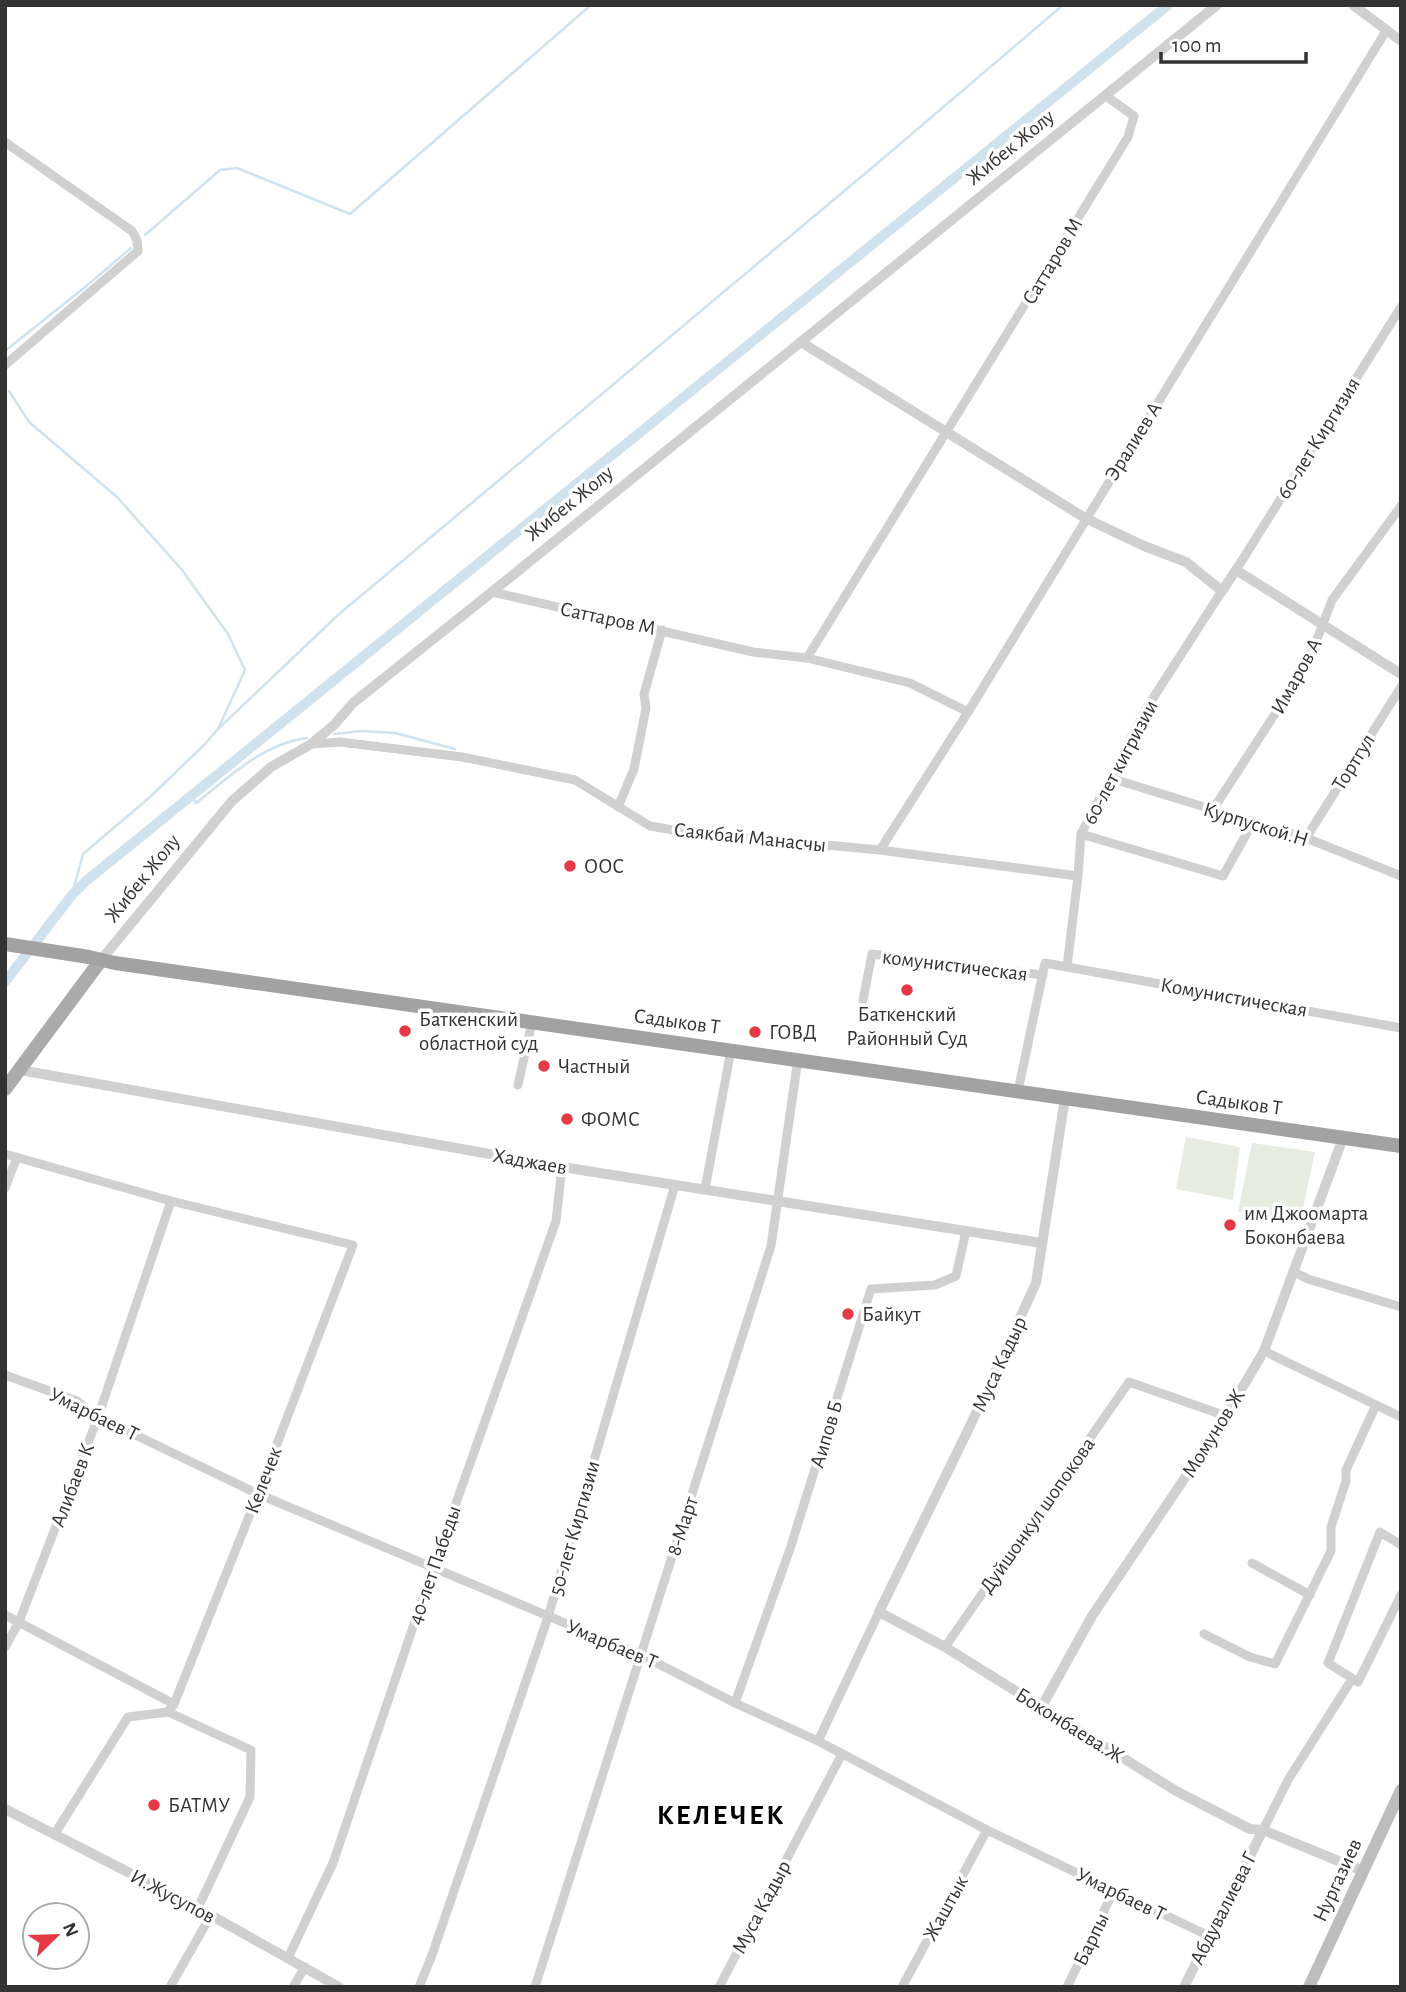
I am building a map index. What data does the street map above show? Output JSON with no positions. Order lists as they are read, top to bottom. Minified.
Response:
{"streets":{"highway":["Садыков Т"],"main road":["Жибек Жолу","Нургазиев"],"street":["Саттаров М","60-лет Киргизия","Эралиев А","Имаров А","60-лет кигризии","Тортгул","Курпуской.Н","Саякбай Манасчы","комунистическая","Комунистическая","Хаджаев","Муса Кадыр","Умарбаев Т","Момунов Ж","Аипов Б","Келечек","Алибаев К","Дуйшонкул шопокова","8-Март","50-лет Киргизии","40-лет Пабеды","Боконбаева.Ж","И.Жусупов","Жаштык","Абдувалиева Г","Барпы"]},"crossings":[["Жибек Жолу","Саттаров М"],["Жибек Жолу","Саякбай Манасчы"],["Жибек Жолу","Садыков Т"],["Жибек Жолу","Хаджаев"],["Саттаров М","Эралиев А"],["Эралиев А","Саякбай Манасчы"],["Имаров А","Курпуской.Н"],["60-лет кигризии","Курпуской.Н"],["60-лет кигризии","Саякбай Манасчы"],["60-лет кигризии","Комунистическая"],["Тортгул","Курпуской.Н"],["Садыков Т","Муса Кадыр"],["Садыков Т","Момунов Ж"],["Садыков Т","8-Март"],["Хаджаев","Муса Кадыр"],["Хаджаев","Аипов Б"],["Хаджаев","8-Март"],["Хаджаев","50-лет Киргизии"],["Хаджаев","40-лет Пабеды"],["Муса Кадыр","Умарбаев Т"],["Муса Кадыр","Боконбаева.Ж"],["Умарбаев Т","Аипов Б"],["Умарбаев Т","Келечек"],["Умарбаев Т","Алибаев К"],["Умарбаев Т","8-Март"],["Умарбаев Т","50-лет Киргизии"],["Умарбаев Т","40-лет Пабеды"],["Умарбаев Т","Жаштык"],["Умарбаев Т","Абдувалиева Г"],["Умарбаев Т","Барпы"],["Момунов Ж","Дуйшонкул шопокова"],["Момунов Ж","Боконбаева.Ж"],["Келечек","Алибаев К"],["Дуйшонкул шопокова","Боконбаева.Ж"],["40-лет Пабеды","И.Жусупов"],["Боконбаева.Ж","Нургазиев"],["Боконбаева.Ж","Абдувалиева Г"]],"districts":["КЕЛЕЧЕК"],"places":["ООС","Баткенский Районный Суд","Баткенский областной суд","ГОВД","Частный","ФОМС","им Джоомарта Боконбаева","Байкут","БАТМУ"],"scale_bar":"100 m","north":"top right"}
